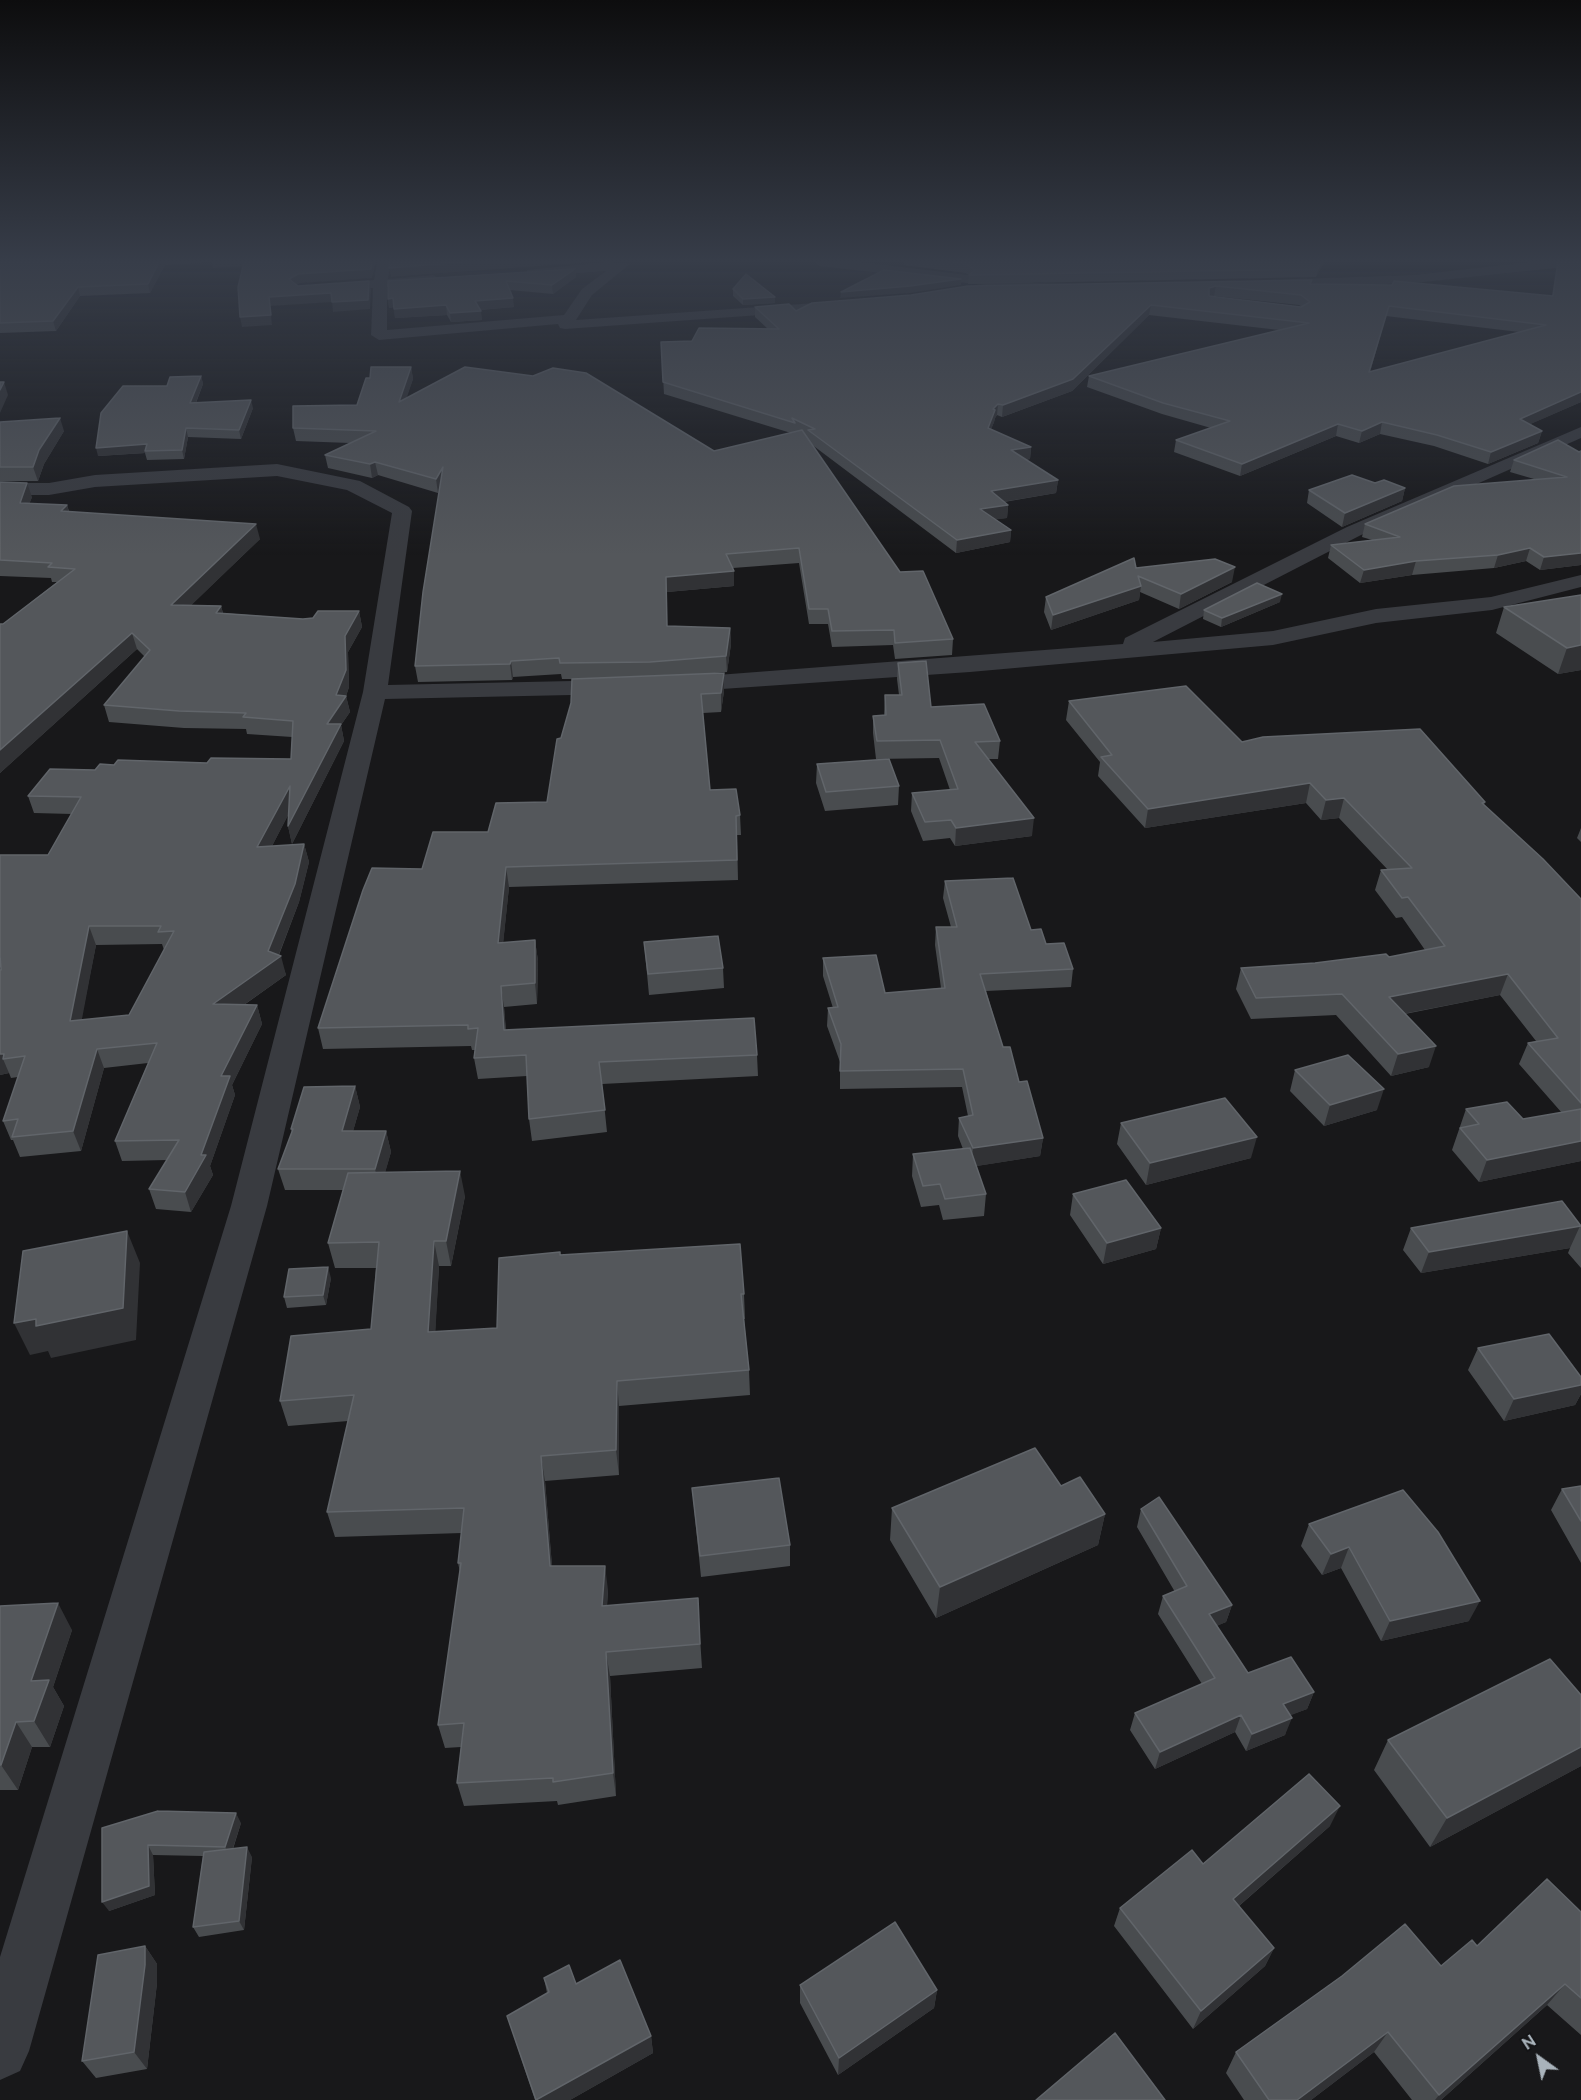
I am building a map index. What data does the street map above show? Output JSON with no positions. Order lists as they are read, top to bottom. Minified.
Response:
{"north":"top left"}
